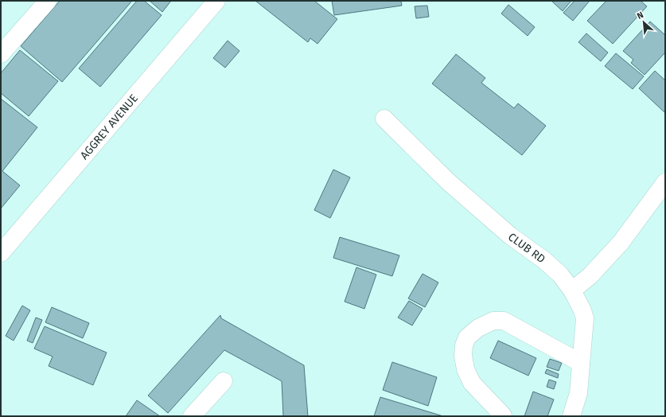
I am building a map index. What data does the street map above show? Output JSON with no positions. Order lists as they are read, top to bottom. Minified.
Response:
{"streets":{"street":["AGGREY AVENUE","CLUB RD"]},"north":"top left"}
